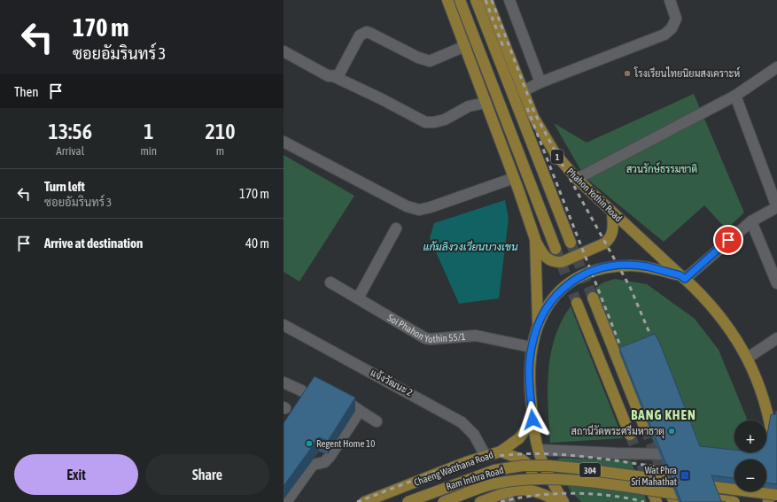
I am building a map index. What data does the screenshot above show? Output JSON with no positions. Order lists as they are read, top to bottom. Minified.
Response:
{"streets":{"main road":["1","Phahon Yothin Road","Chaeng Watthana Road","304","Ram Inthra Road"],"street":["Soi Phahon Yothin 55/1","แจ้งวัฒนะ 2"]},"crossings":[["แจ้งวัฒนะ 2","Chaeng Watthana Road"]],"districts":["BANG KHEN"],"water":["แก้มลิงวงเวียนบางเขน"],"parks":["สวนรักษ์ธรรมชาติ"],"places":{"other":["โรงเรียนไทยนิยมสงเคราะห์","สถานีวัดพระศรีมหาธาตุ","Regent Home 10"],"transit":["Wat Phra Sri Mahathat"]},"page":{"turn":["170 m","ซอยอัมรินทร์ 3"],"then":"Then","eta":["13:56","Arrival","1","min","210","m"],"list":[{"name":"Turn left","note":"ซอยอัมรินทร์ 3","value":"170 m"},{"name":"Arrive at destination","value":"40 m"}],"map_buttons":["+","−"],"buttons":["Exit","Share"]}}
